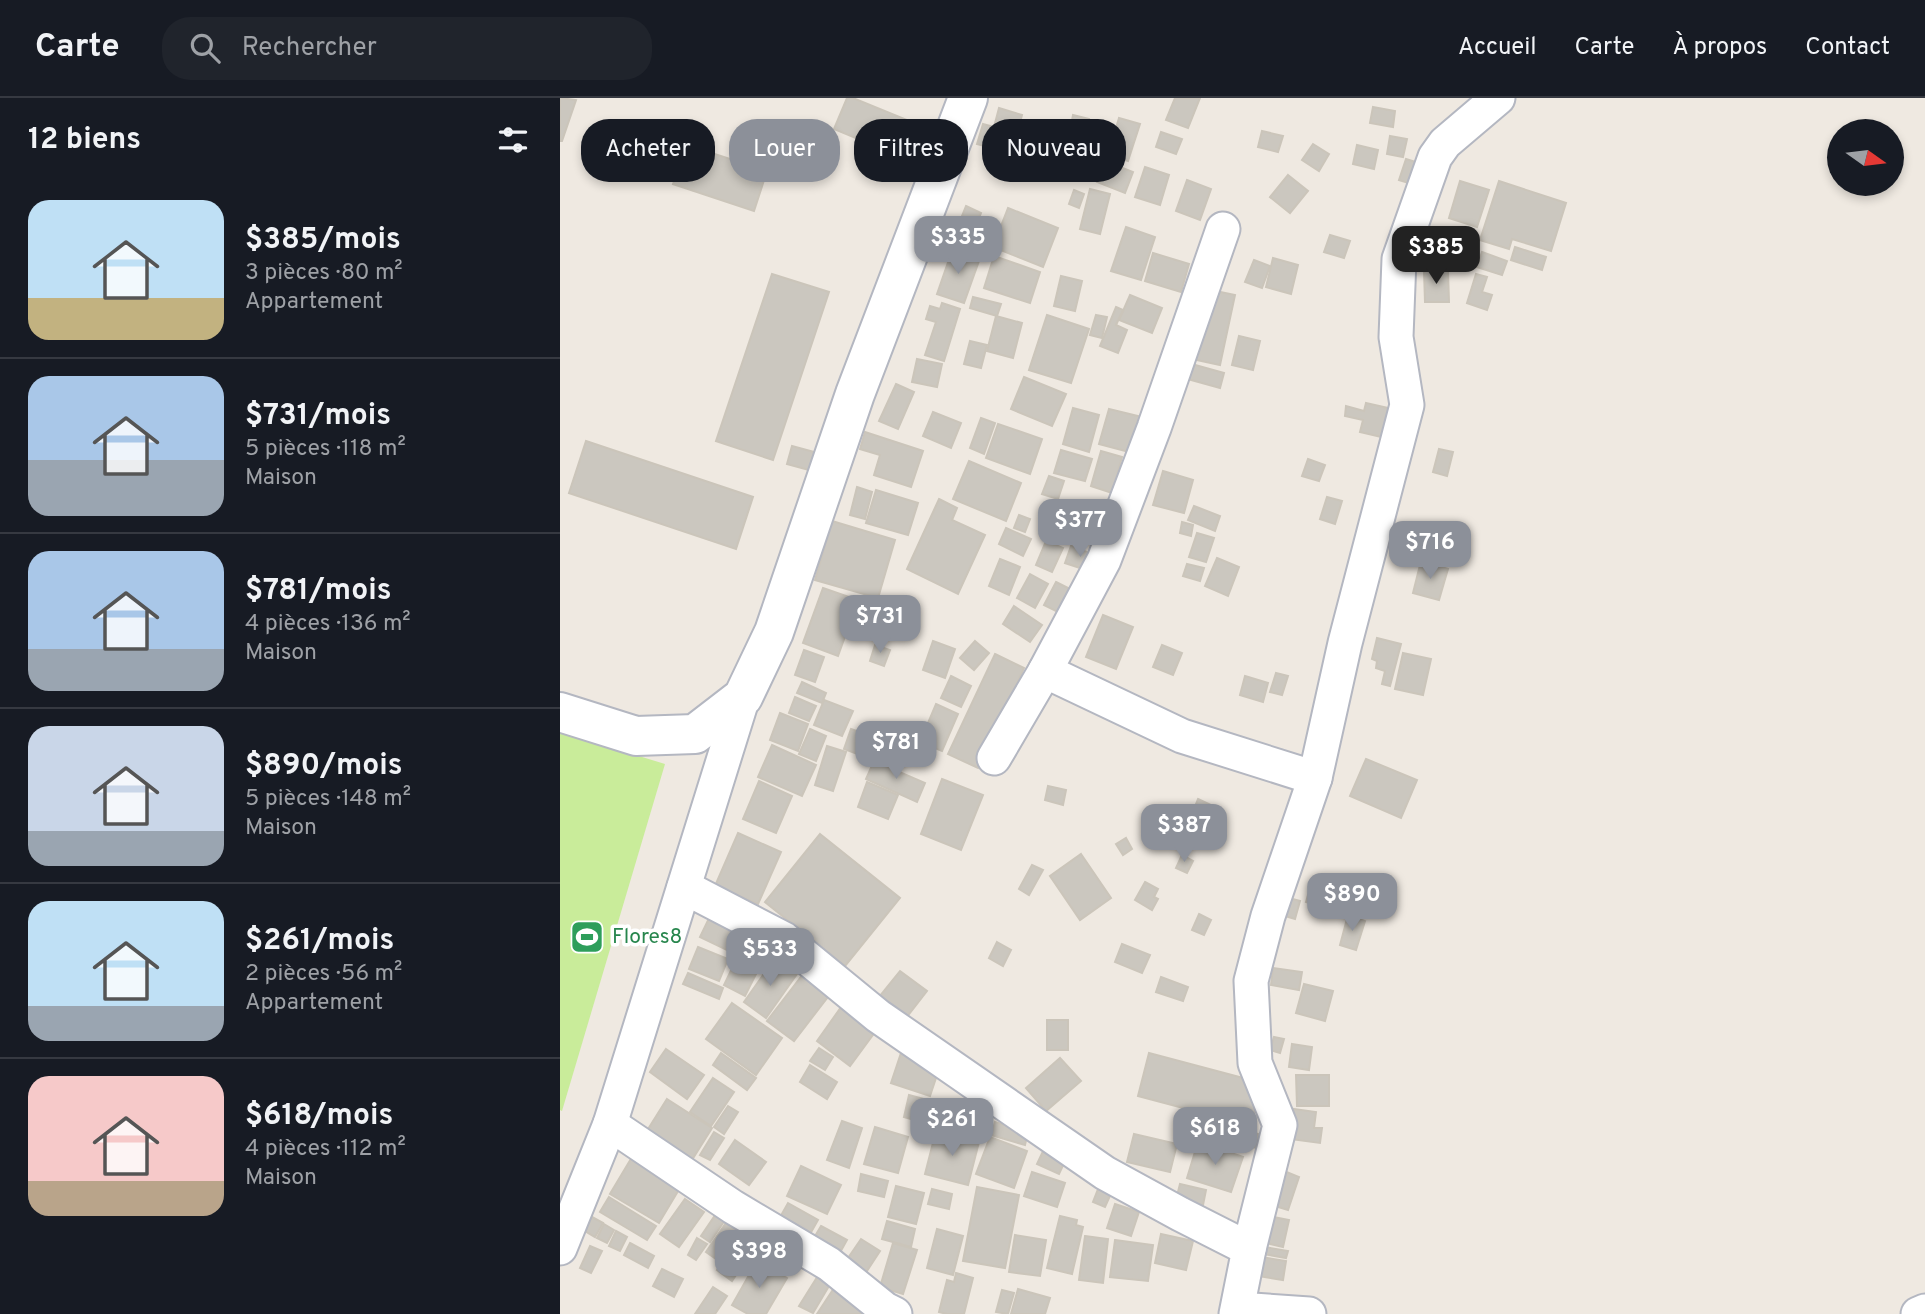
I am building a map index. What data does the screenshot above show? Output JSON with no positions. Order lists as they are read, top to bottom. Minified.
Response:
{"places":{"sports":["Flores8"]},"north":"right","page":{"header":"Carte","search":"Rechercher","nav":["Accueil","Carte","À propos","Contact"],"heading":"12 biens","chip":["Acheter","Louer","Filtres","Nouveau"],"list":[{"name":"$385/mois","note":"3 pièces · 80 m² · Appartement"},{"name":"$731/mois","note":"5 pièces · 118 m² · Maison"},{"name":"$781/mois","note":"4 pièces · 136 m² · Maison"},{"name":"$890/mois","note":"5 pièces · 148 m² · Maison"},{"name":"$261/mois","note":"2 pièces · 56 m² · Appartement"},{"name":"$618/mois","note":"4 pièces · 112 m² · Maison"}],"price":["$335","$385","$377","$716","$731","$781","$387","$890","$533","$261","$618","$398"]}}
